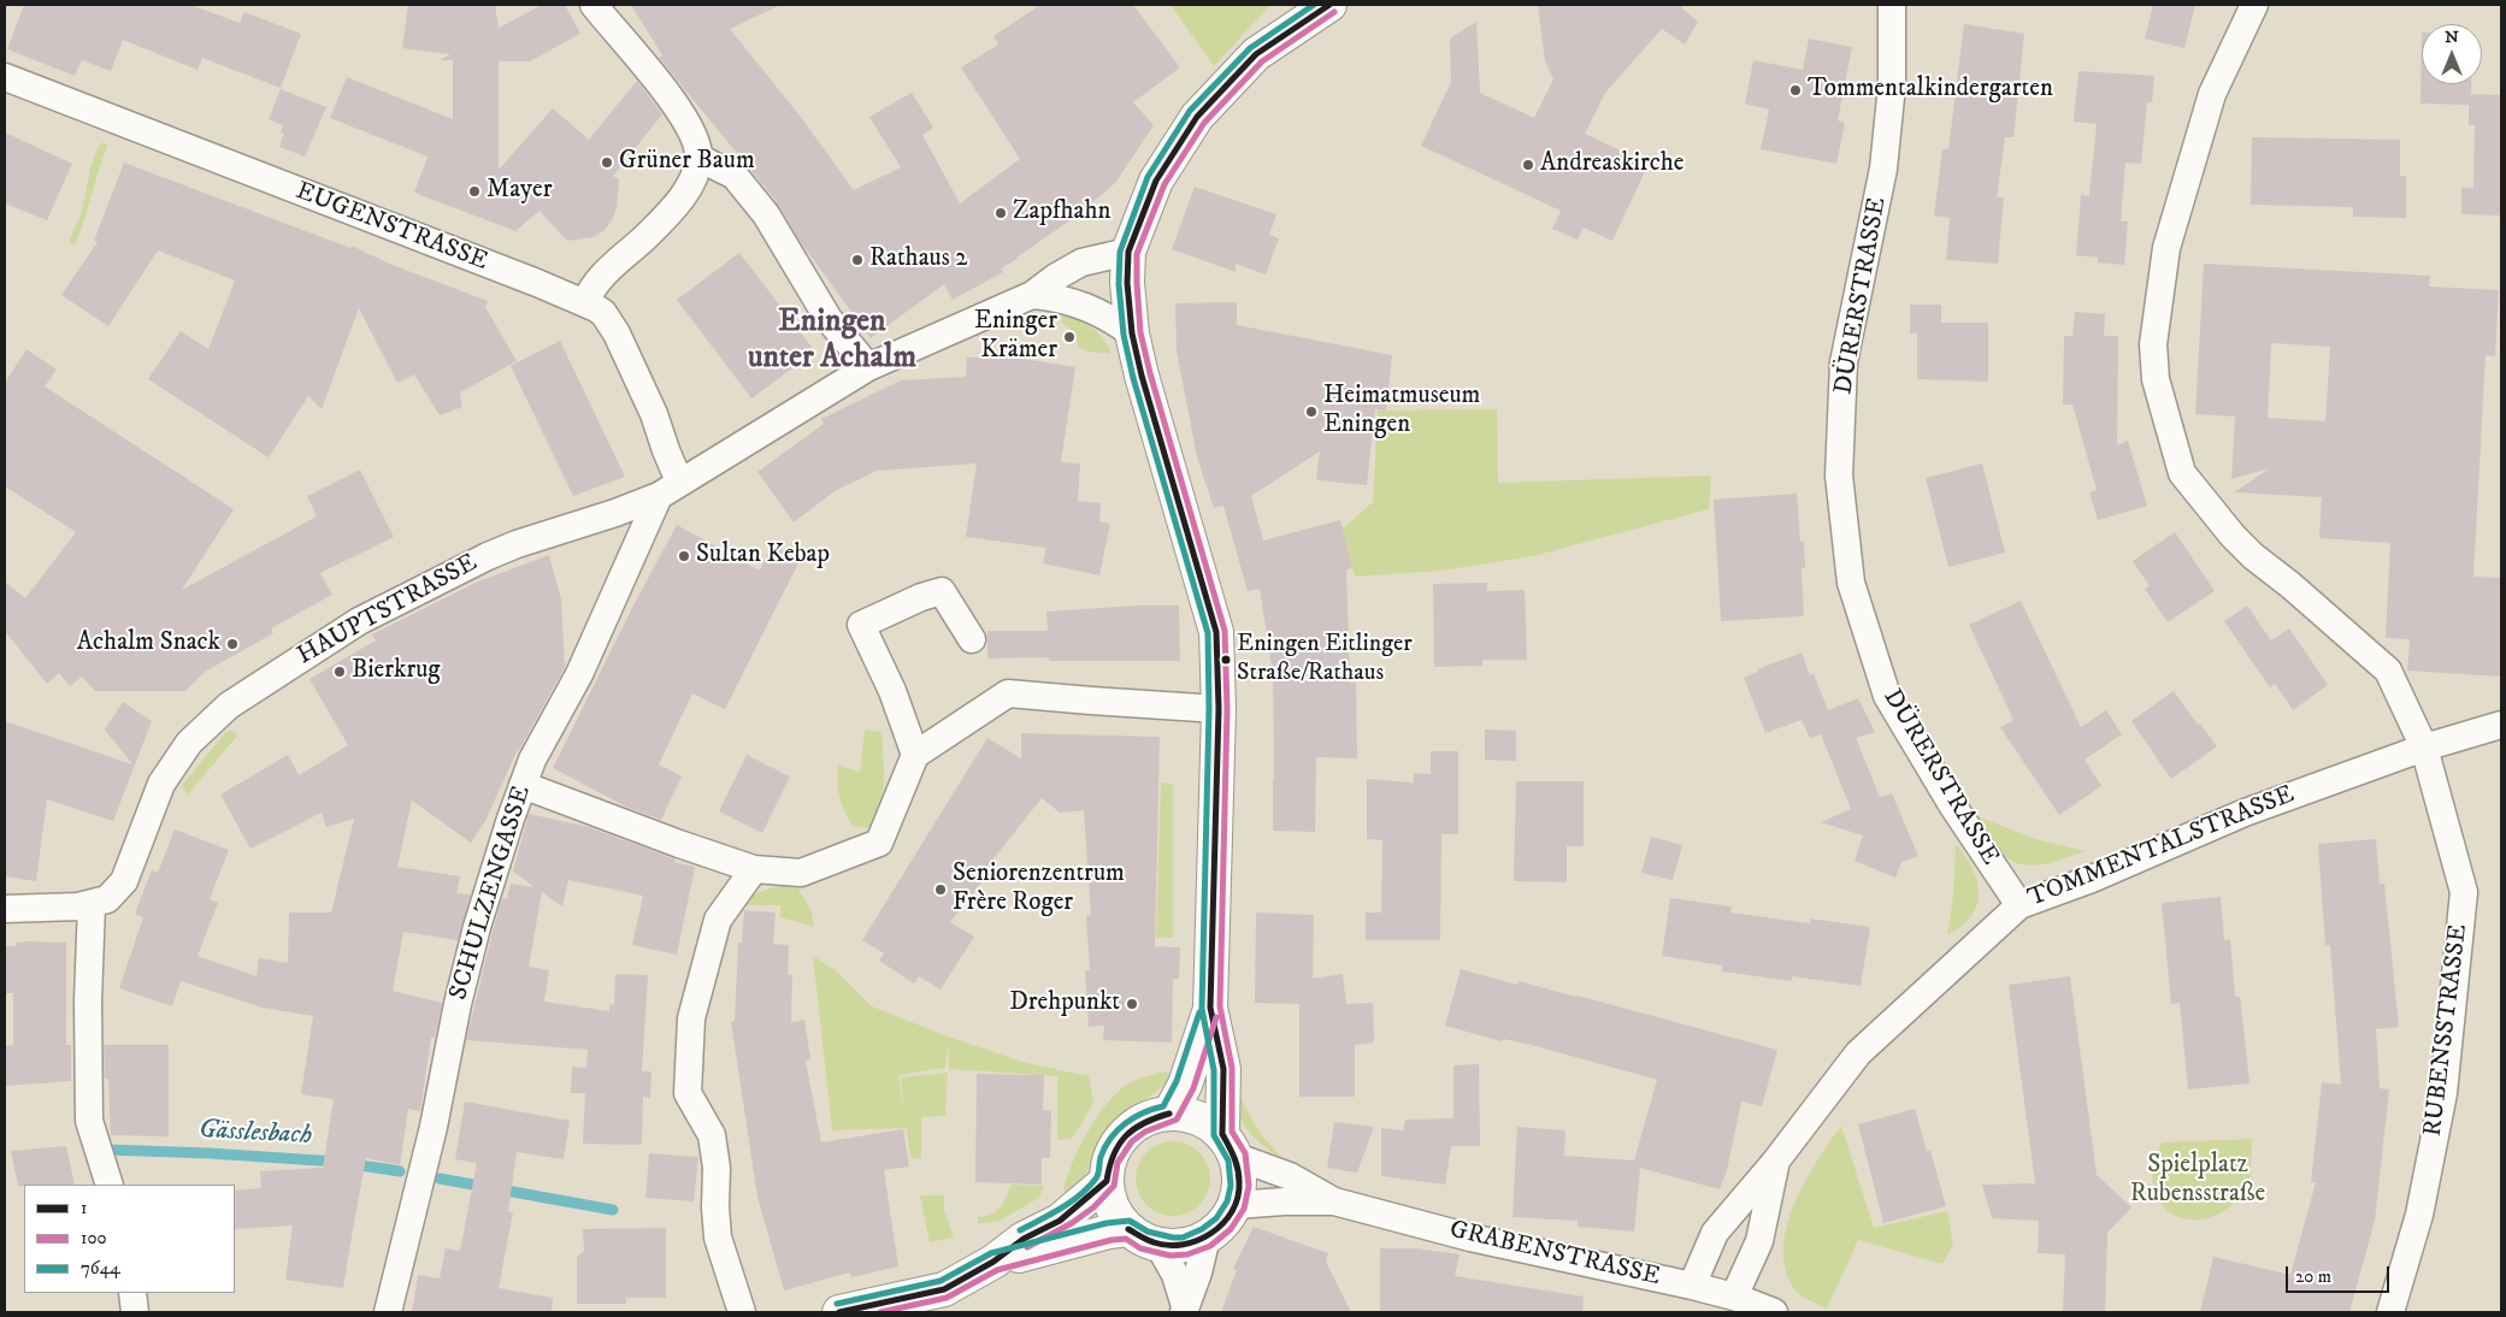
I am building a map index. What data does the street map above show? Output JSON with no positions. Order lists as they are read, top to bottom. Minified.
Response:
{"streets":{"street":["EUGENSTRASSE","DÜRERSTRASSE","HAUPTSTRASSE","TOMMENTALSTRASSE","SCHULZENGASSE","RUBENSSTRASSE","GRABENSTRASSE"]},"crossings":[["EUGENSTRASSE","HAUPTSTRASSE"],["EUGENSTRASSE","SCHULZENGASSE"],["DÜRERSTRASSE","TOMMENTALSTRASSE"],["HAUPTSTRASSE","SCHULZENGASSE"],["TOMMENTALSTRASSE","RUBENSSTRASSE"],["TOMMENTALSTRASSE","GRABENSTRASSE"]],"districts":["Eningen unter Achalm"],"water":["Gässlesbach"],"parks":["Spielplatz Rubensstraße"],"places":["Tommentalkindergarten","Grüner Baum","Andreaskirche","Mayer","Zapfhahn","Rathaus 2","Eninger Krämer","Heimatmuseum Eningen","Sultan Kebap","Achalm Snack","Eningen Eitlinger Straße/Rathaus","Bierkrug","Seniorenzentrum Frère Roger","Drehpunkt"],"lines":["transit line 1","transit line 7644","transit line 100"],"legend":["1","100","7644"],"scale_bar":"20 m","north":"top"}
